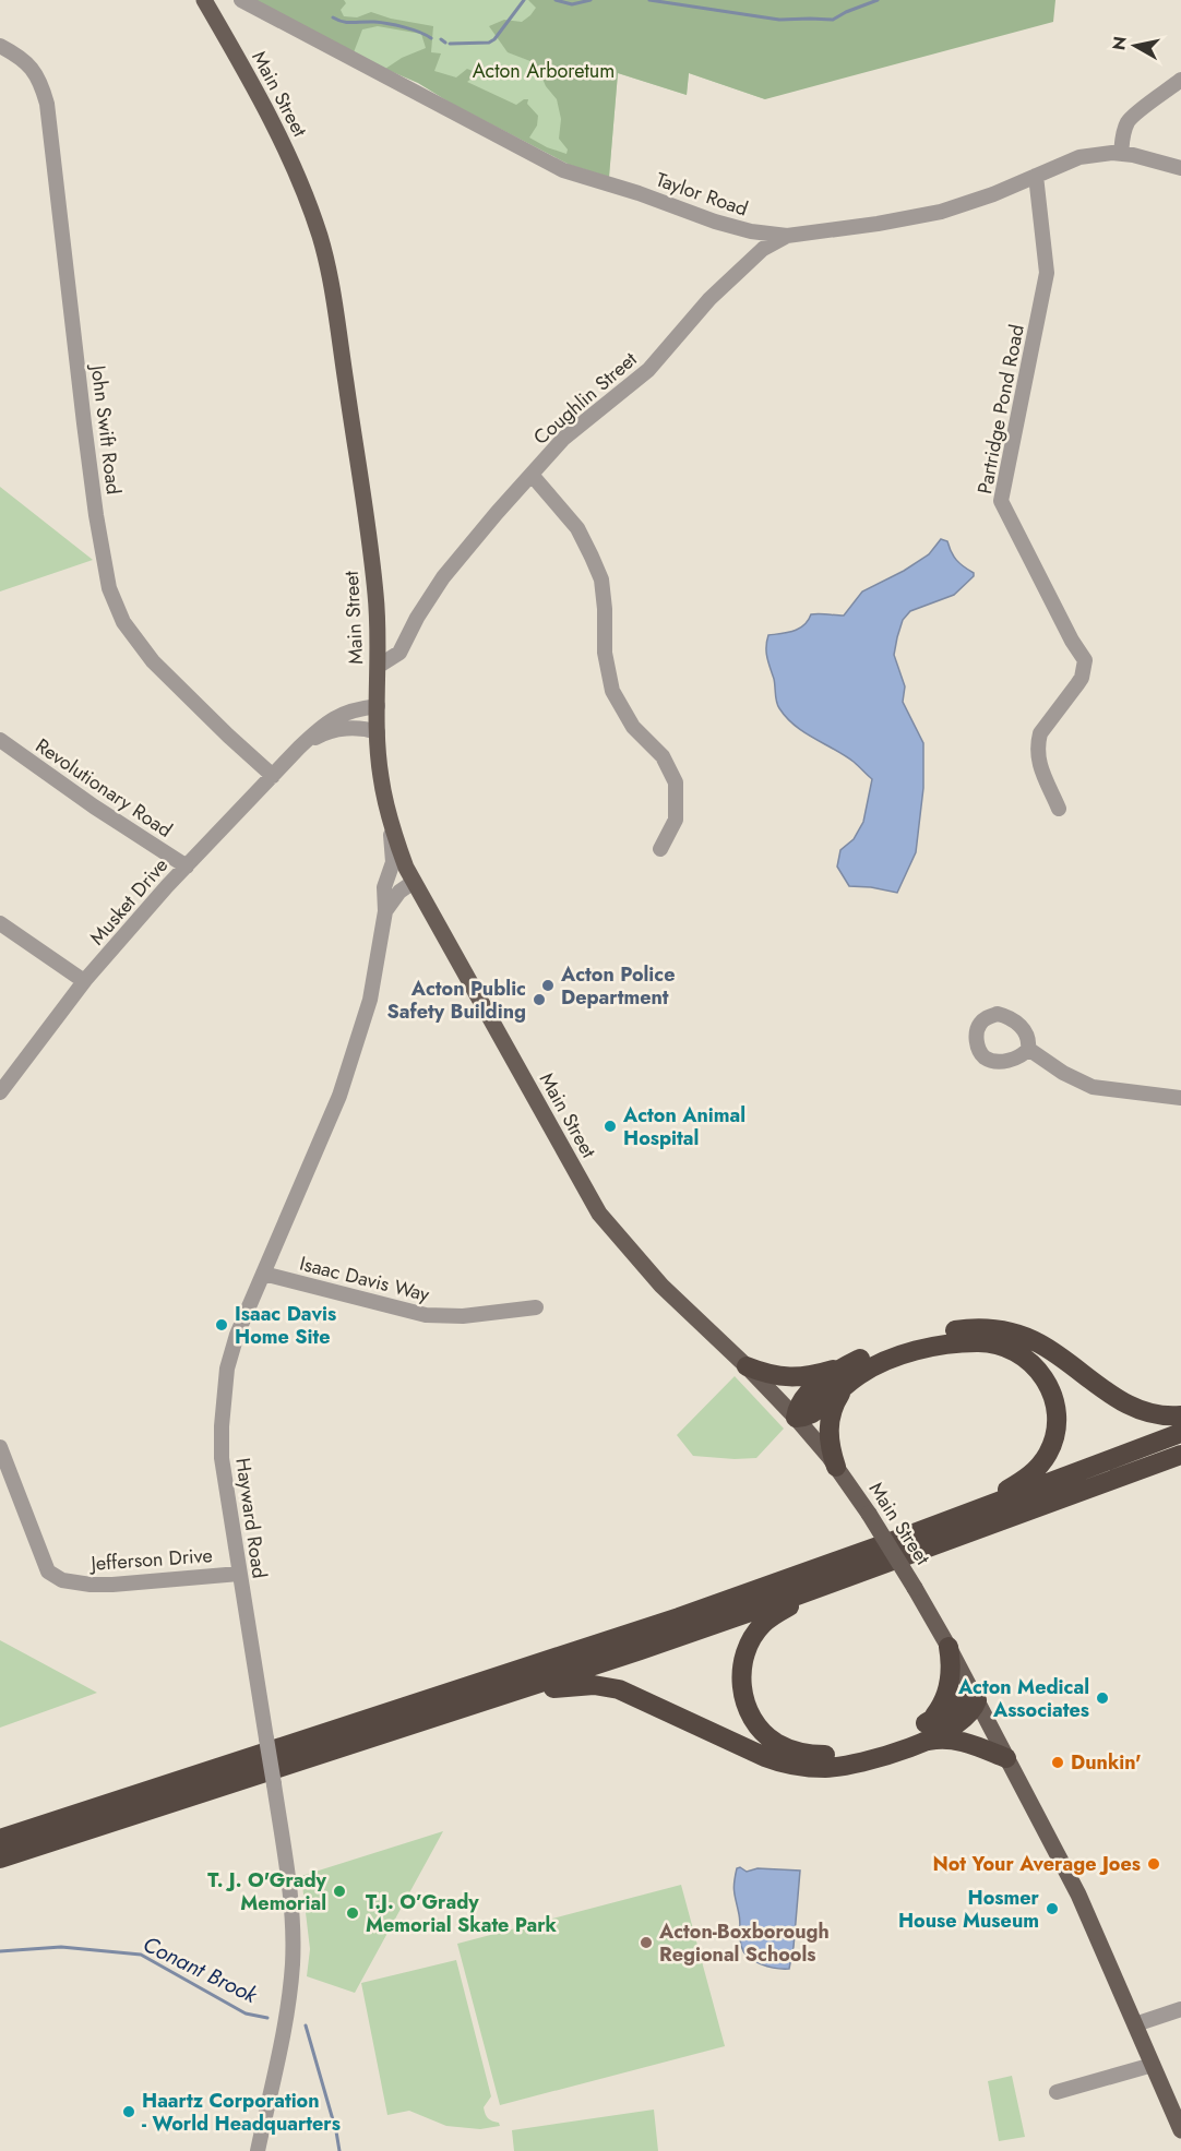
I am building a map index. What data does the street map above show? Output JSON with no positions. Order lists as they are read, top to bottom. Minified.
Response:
{"streets":{"main road":["Main Street"],"street":["Taylor Road","Coughlin Street","Partridge Pond Road","John Swift Road","Revolutionary Road","Musket Drive","Isaac Davis Way","Hayward Road","Jefferson Drive"]},"crossings":[["Main Street","Coughlin Street"],["Main Street","Musket Drive"],["Main Street","Hayward Road"],["Taylor Road","Coughlin Street"],["Taylor Road","Partridge Pond Road"],["John Swift Road","Musket Drive"],["Revolutionary Road","Musket Drive"],["Isaac Davis Way","Hayward Road"],["Hayward Road","Jefferson Drive"]],"water":["Conant Brook"],"parks":["Acton Arboretum"],"places":["Acton Police Department","Acton Public Safety Building","Acton Animal Hospital","Isaac Davis Home Site","Acton Medical Associates","Dunkin'","Not Your Average Joes","T. J. O'Grady Memorial","Hosmer House Museum","T.J. O’Grady Memorial Skate Park","Acton-Boxborough Regional Schools","Haartz Corporation - World Headquarters"],"north":"left"}
